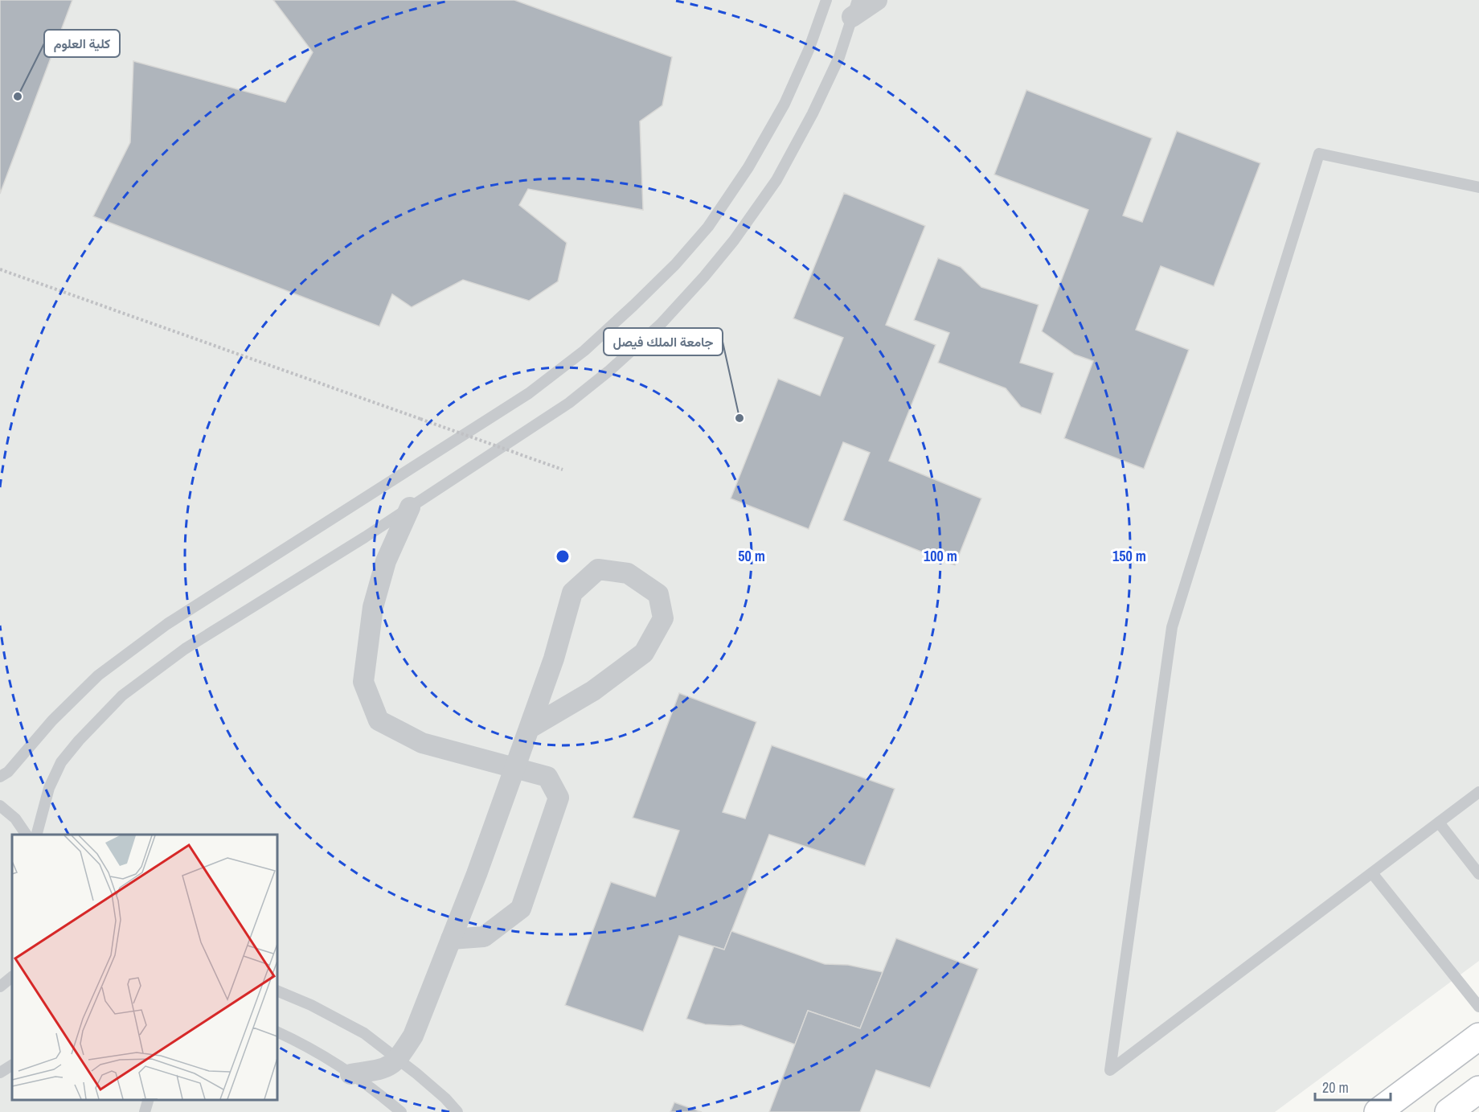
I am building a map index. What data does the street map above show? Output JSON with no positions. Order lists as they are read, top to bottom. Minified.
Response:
{"places":["كلية العلوم","جامعة الملك فيصل"],"scale_bar":"20 m","rings":["50 m","100 m","150 m"]}
